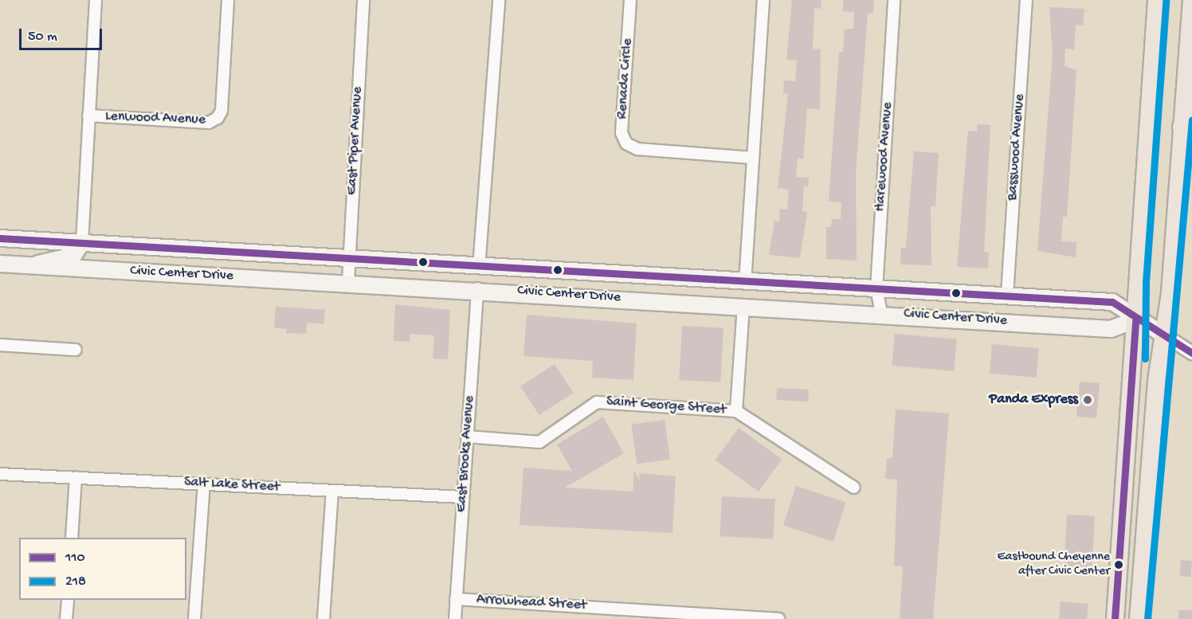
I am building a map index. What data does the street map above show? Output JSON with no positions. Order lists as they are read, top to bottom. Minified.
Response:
{"streets":{"main road":["Civic Center Drive"],"street":["Renada Circle","Lenwood Avenue","East Piper Avenue","Basswood Avenue","Harewood Avenue","Saint George Street","East Brooks Avenue","Salt Lake Street","Arrowhead Street"]},"crossings":[["East Piper Avenue","Civic Center Drive"],["Basswood Avenue","Civic Center Drive"],["Harewood Avenue","Civic Center Drive"],["Civic Center Drive","East Brooks Avenue"],["Saint George Street","East Brooks Avenue"],["East Brooks Avenue","Salt Lake Street"],["East Brooks Avenue","Arrowhead Street"]],"places":["Panda Express","Eastbound Cheyenne after Civic Center"],"lines":["transit line 218","transit line 110"],"legend":["110","218"],"scale_bar":"50 m"}
